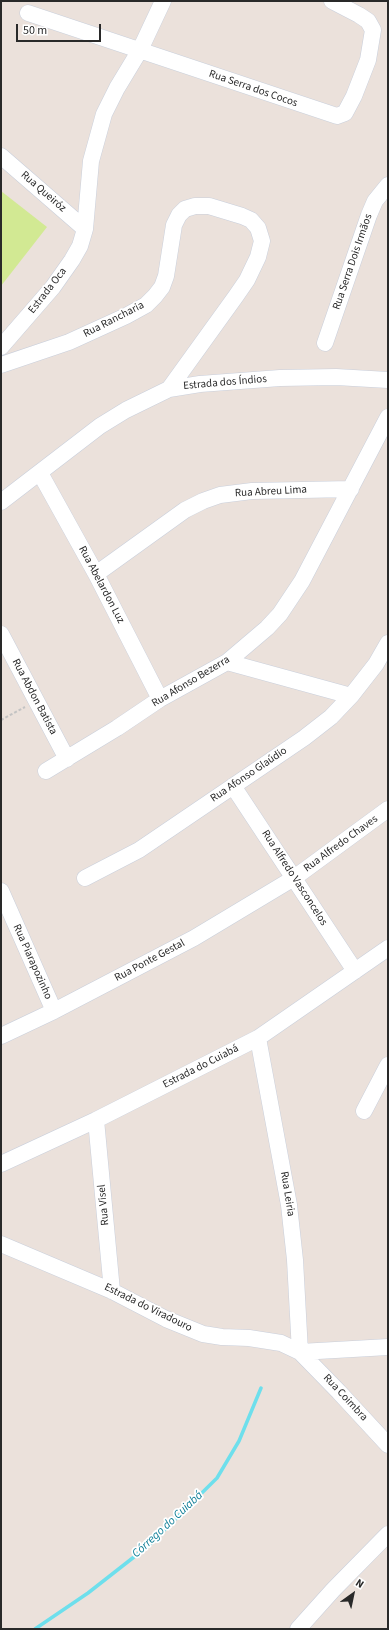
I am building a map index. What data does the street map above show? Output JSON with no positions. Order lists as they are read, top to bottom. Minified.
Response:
{"streets":{"street":["Rua Serra dos Cocos","Rua Queiróz","Rua Serra Dois Irmãos","Estrada Oca","Rua Rancharia","Estrada dos Índios","Rua Abreu Lima","Rua Abelardon Luz","Rua Afonso Bezerra","Rua Abdon Batista","Rua Afonso Glaúdio","Rua Alfredo Chaves","Rua Alfredo Vasconcelos","Rua Ponte Gestal","Rua Piarapozinho","Estrada do Cuiabá","Rua Leiria","Rua Visel","Estrada do Viradouro","Rua Coimbra"]},"crossings":[["Rua Serra dos Cocos","Estrada Oca"],["Rua Queiróz","Estrada Oca"],["Rua Rancharia","Estrada dos Índios"],["Estrada dos Índios","Rua Abelardon Luz"],["Rua Abreu Lima","Rua Abelardon Luz"],["Rua Abreu Lima","Rua Afonso Bezerra"],["Rua Abelardon Luz","Rua Afonso Bezerra"],["Rua Afonso Bezerra","Rua Abdon Batista"],["Rua Afonso Glaúdio","Rua Alfredo Vasconcelos"],["Rua Alfredo Chaves","Rua Alfredo Vasconcelos"],["Rua Alfredo Chaves","Rua Ponte Gestal"],["Rua Alfredo Vasconcelos","Rua Ponte Gestal"],["Rua Alfredo Vasconcelos","Estrada do Cuiabá"],["Rua Ponte Gestal","Rua Piarapozinho"],["Estrada do Cuiabá","Rua Leiria"],["Estrada do Cuiabá","Rua Visel"],["Rua Leiria","Estrada do Viradouro"],["Rua Leiria","Rua Coimbra"],["Rua Visel","Estrada do Viradouro"],["Estrada do Viradouro","Rua Coimbra"]],"water":["Córrego do Cuiabá"],"scale_bar":"50 m","north":"top right"}
